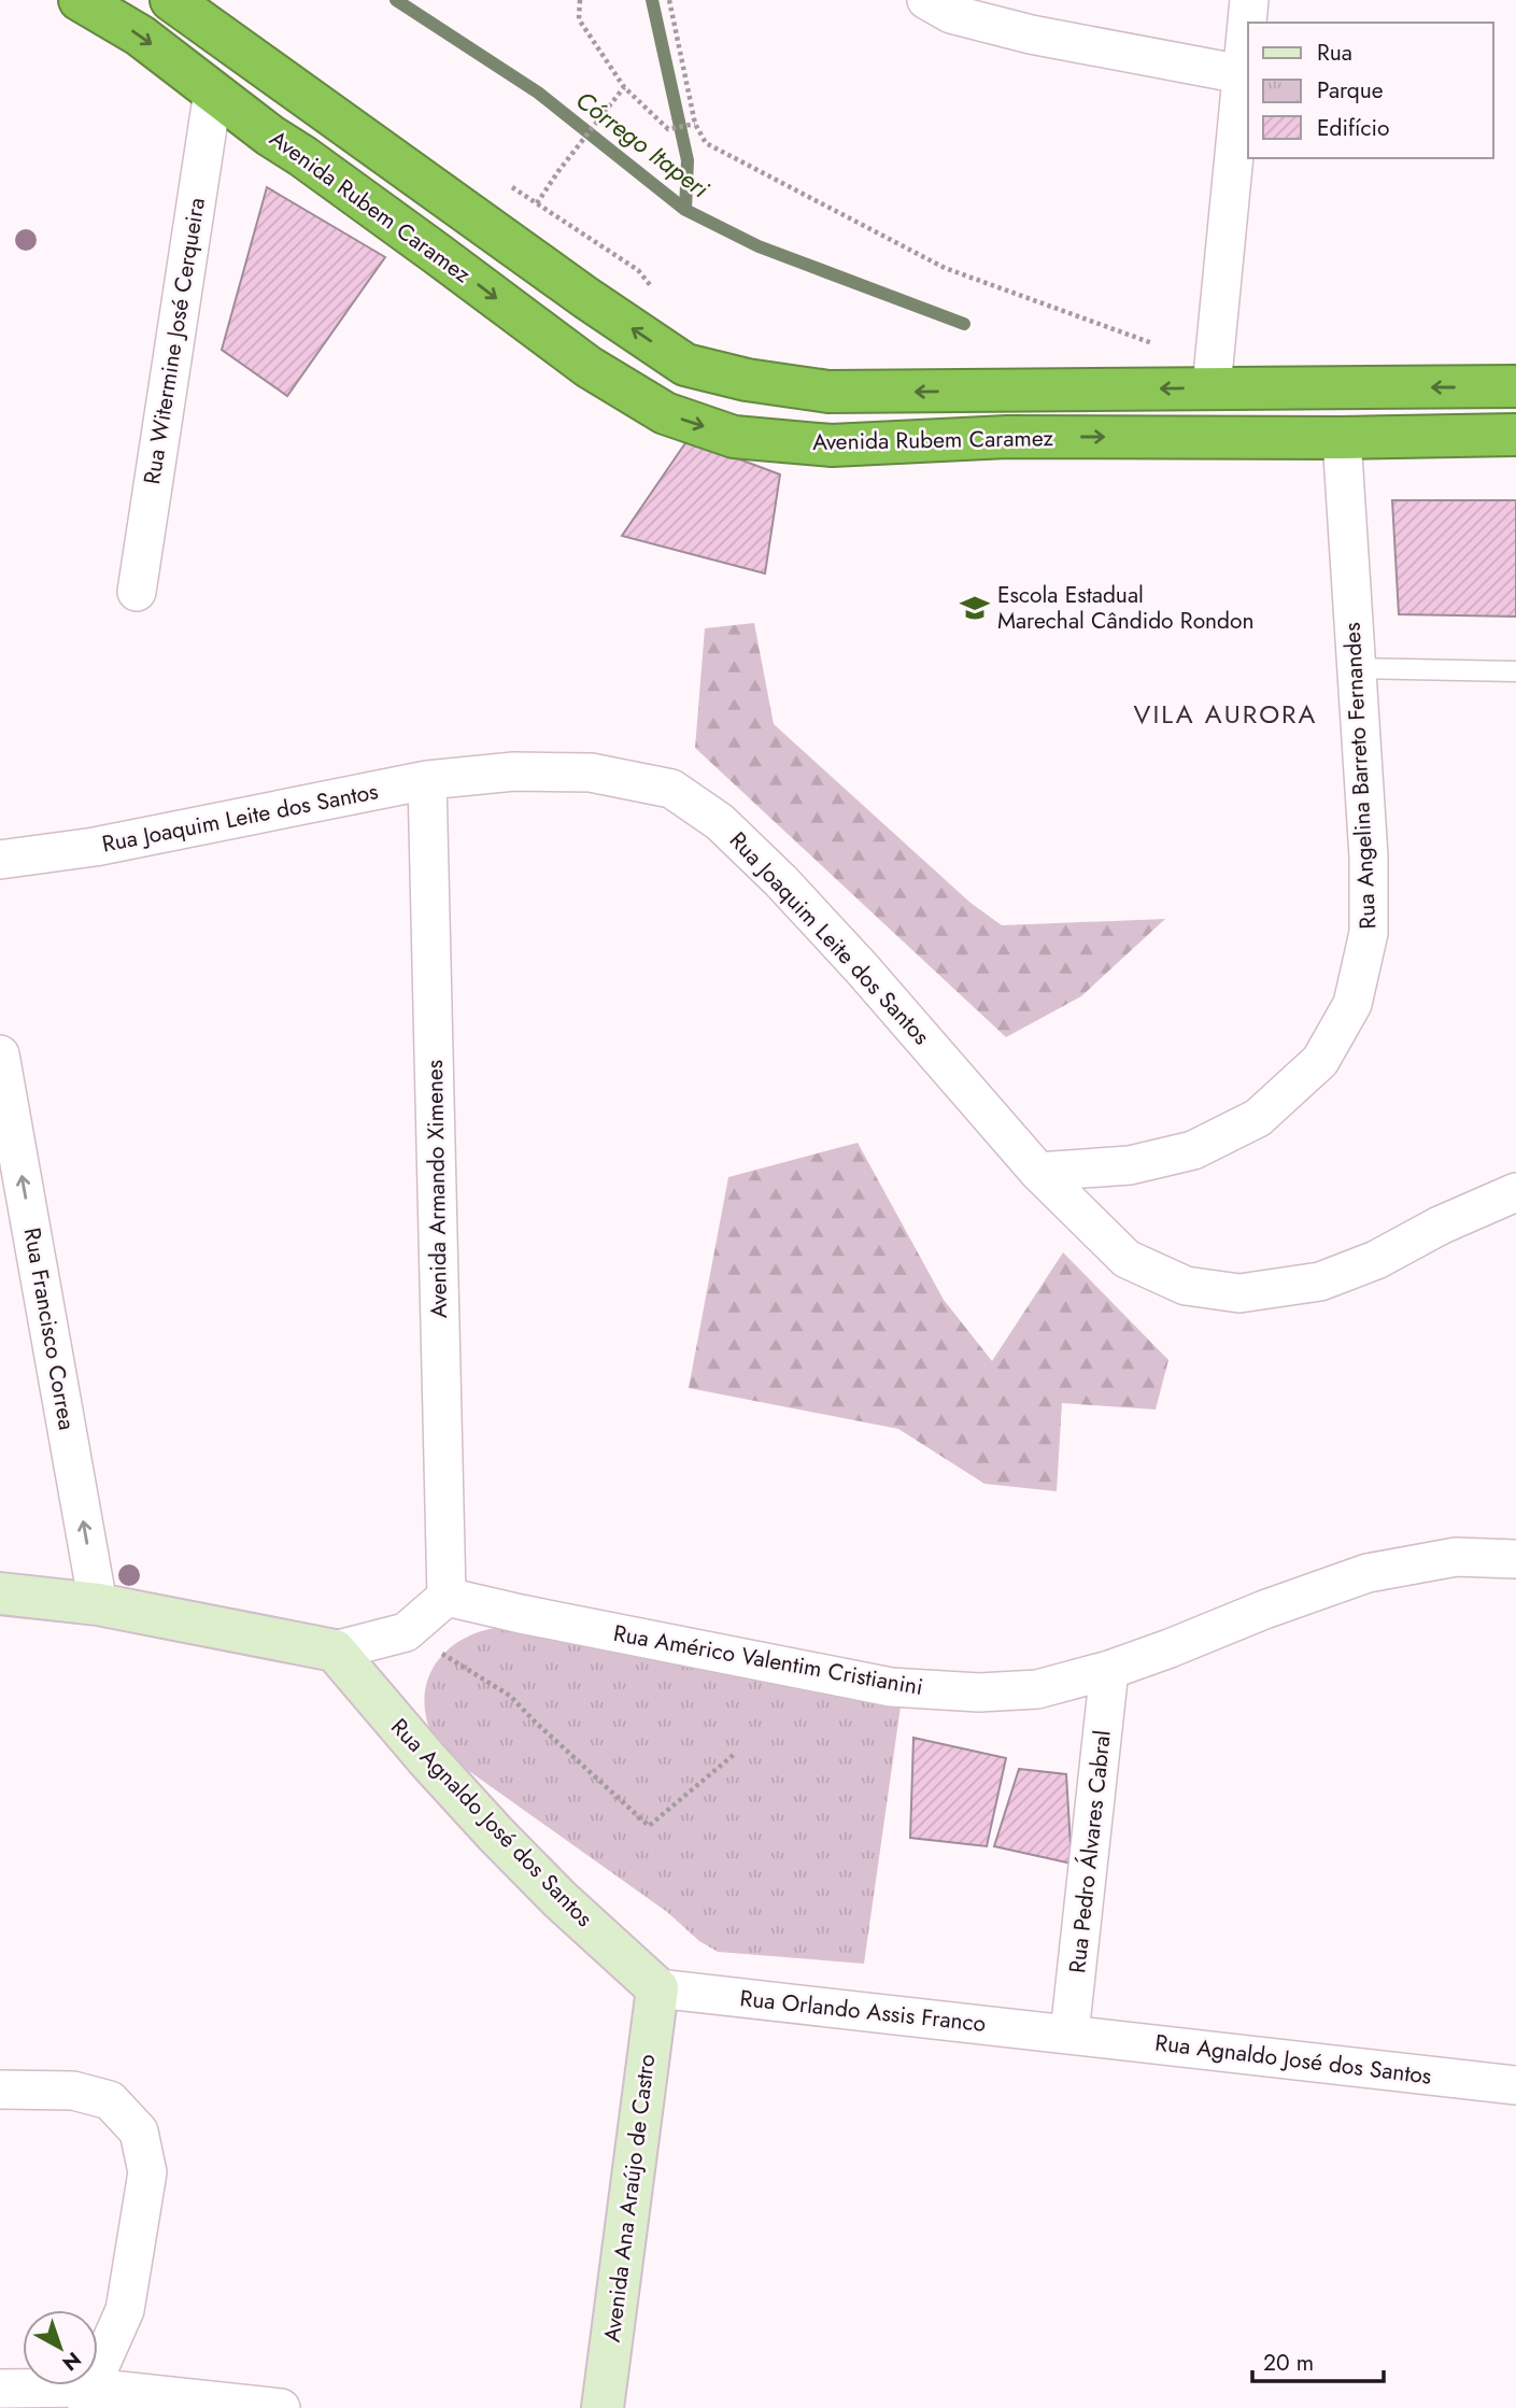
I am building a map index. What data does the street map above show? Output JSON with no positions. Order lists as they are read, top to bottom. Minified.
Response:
{"streets":{"highway":["Avenida Rubem Caramez"],"street":["Rua Witermine José Cerqueira","Rua Angelina Barreto Fernandes","Rua Joaquim Leite dos Santos","Avenida Armando Ximenes","Rua Francisco Correa","Rua Américo Valentim Cristianini","Rua Agnaldo José dos Santos","Rua Pedro Álvares Cabral","Rua Orlando Assis Franco","Avenida Ana Araújo de Castro"]},"crossings":[["Avenida Rubem Caramez","Rua Witermine José Cerqueira"],["Avenida Rubem Caramez","Rua Angelina Barreto Fernandes"],["Rua Angelina Barreto Fernandes","Rua Joaquim Leite dos Santos"],["Rua Joaquim Leite dos Santos","Avenida Armando Ximenes"],["Avenida Armando Ximenes","Rua Américo Valentim Cristianini"],["Rua Américo Valentim Cristianini","Rua Pedro Álvares Cabral"],["Rua Agnaldo José dos Santos","Rua Pedro Álvares Cabral"],["Rua Agnaldo José dos Santos","Rua Orlando Assis Franco"],["Rua Agnaldo José dos Santos","Avenida Ana Araújo de Castro"],["Rua Pedro Álvares Cabral","Rua Orlando Assis Franco"],["Rua Orlando Assis Franco","Avenida Ana Araújo de Castro"]],"one_way":["Rua Francisco Correa"],"districts":["VILA AURORA"],"water":["Córrego Itaperi"],"places":{"school or university":["Escola Estadual Marechal Cândido Rondon"]},"legend":["Rua","Parque","Edifício"],"scale_bar":"20 m","north":"bottom right"}
